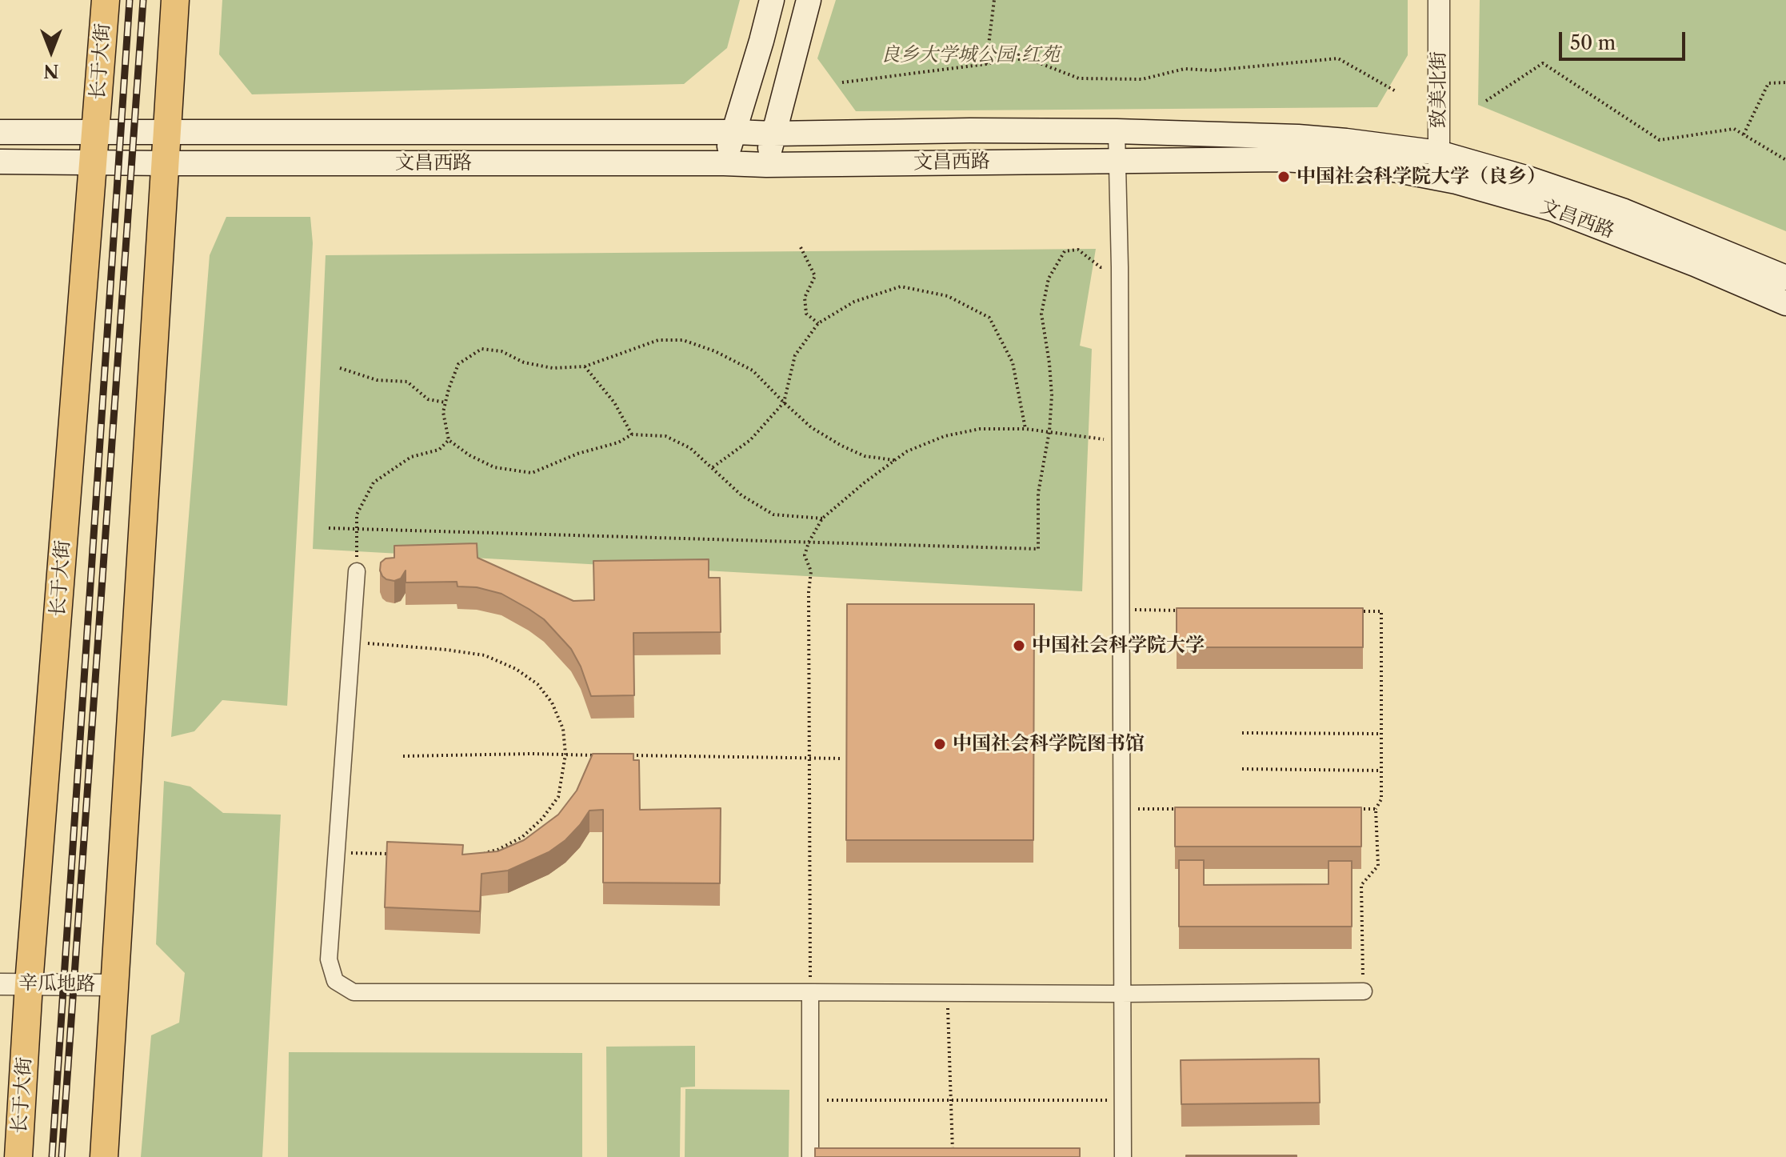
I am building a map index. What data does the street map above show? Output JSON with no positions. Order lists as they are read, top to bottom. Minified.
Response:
{"streets":{"main road":["长于大街","文昌西路"],"street":["致美北街","辛瓜地路"]},"crossings":[["长于大街","文昌西路"],["长于大街","辛瓜地路"],["致美北街","文昌西路"]],"parks":["良乡大学城公园·红苑"],"places":["中国社会科学院大学（良乡）","中国社会科学院大学","中国社会科学院图书馆"],"scale_bar":"50 m","north":"bottom"}
